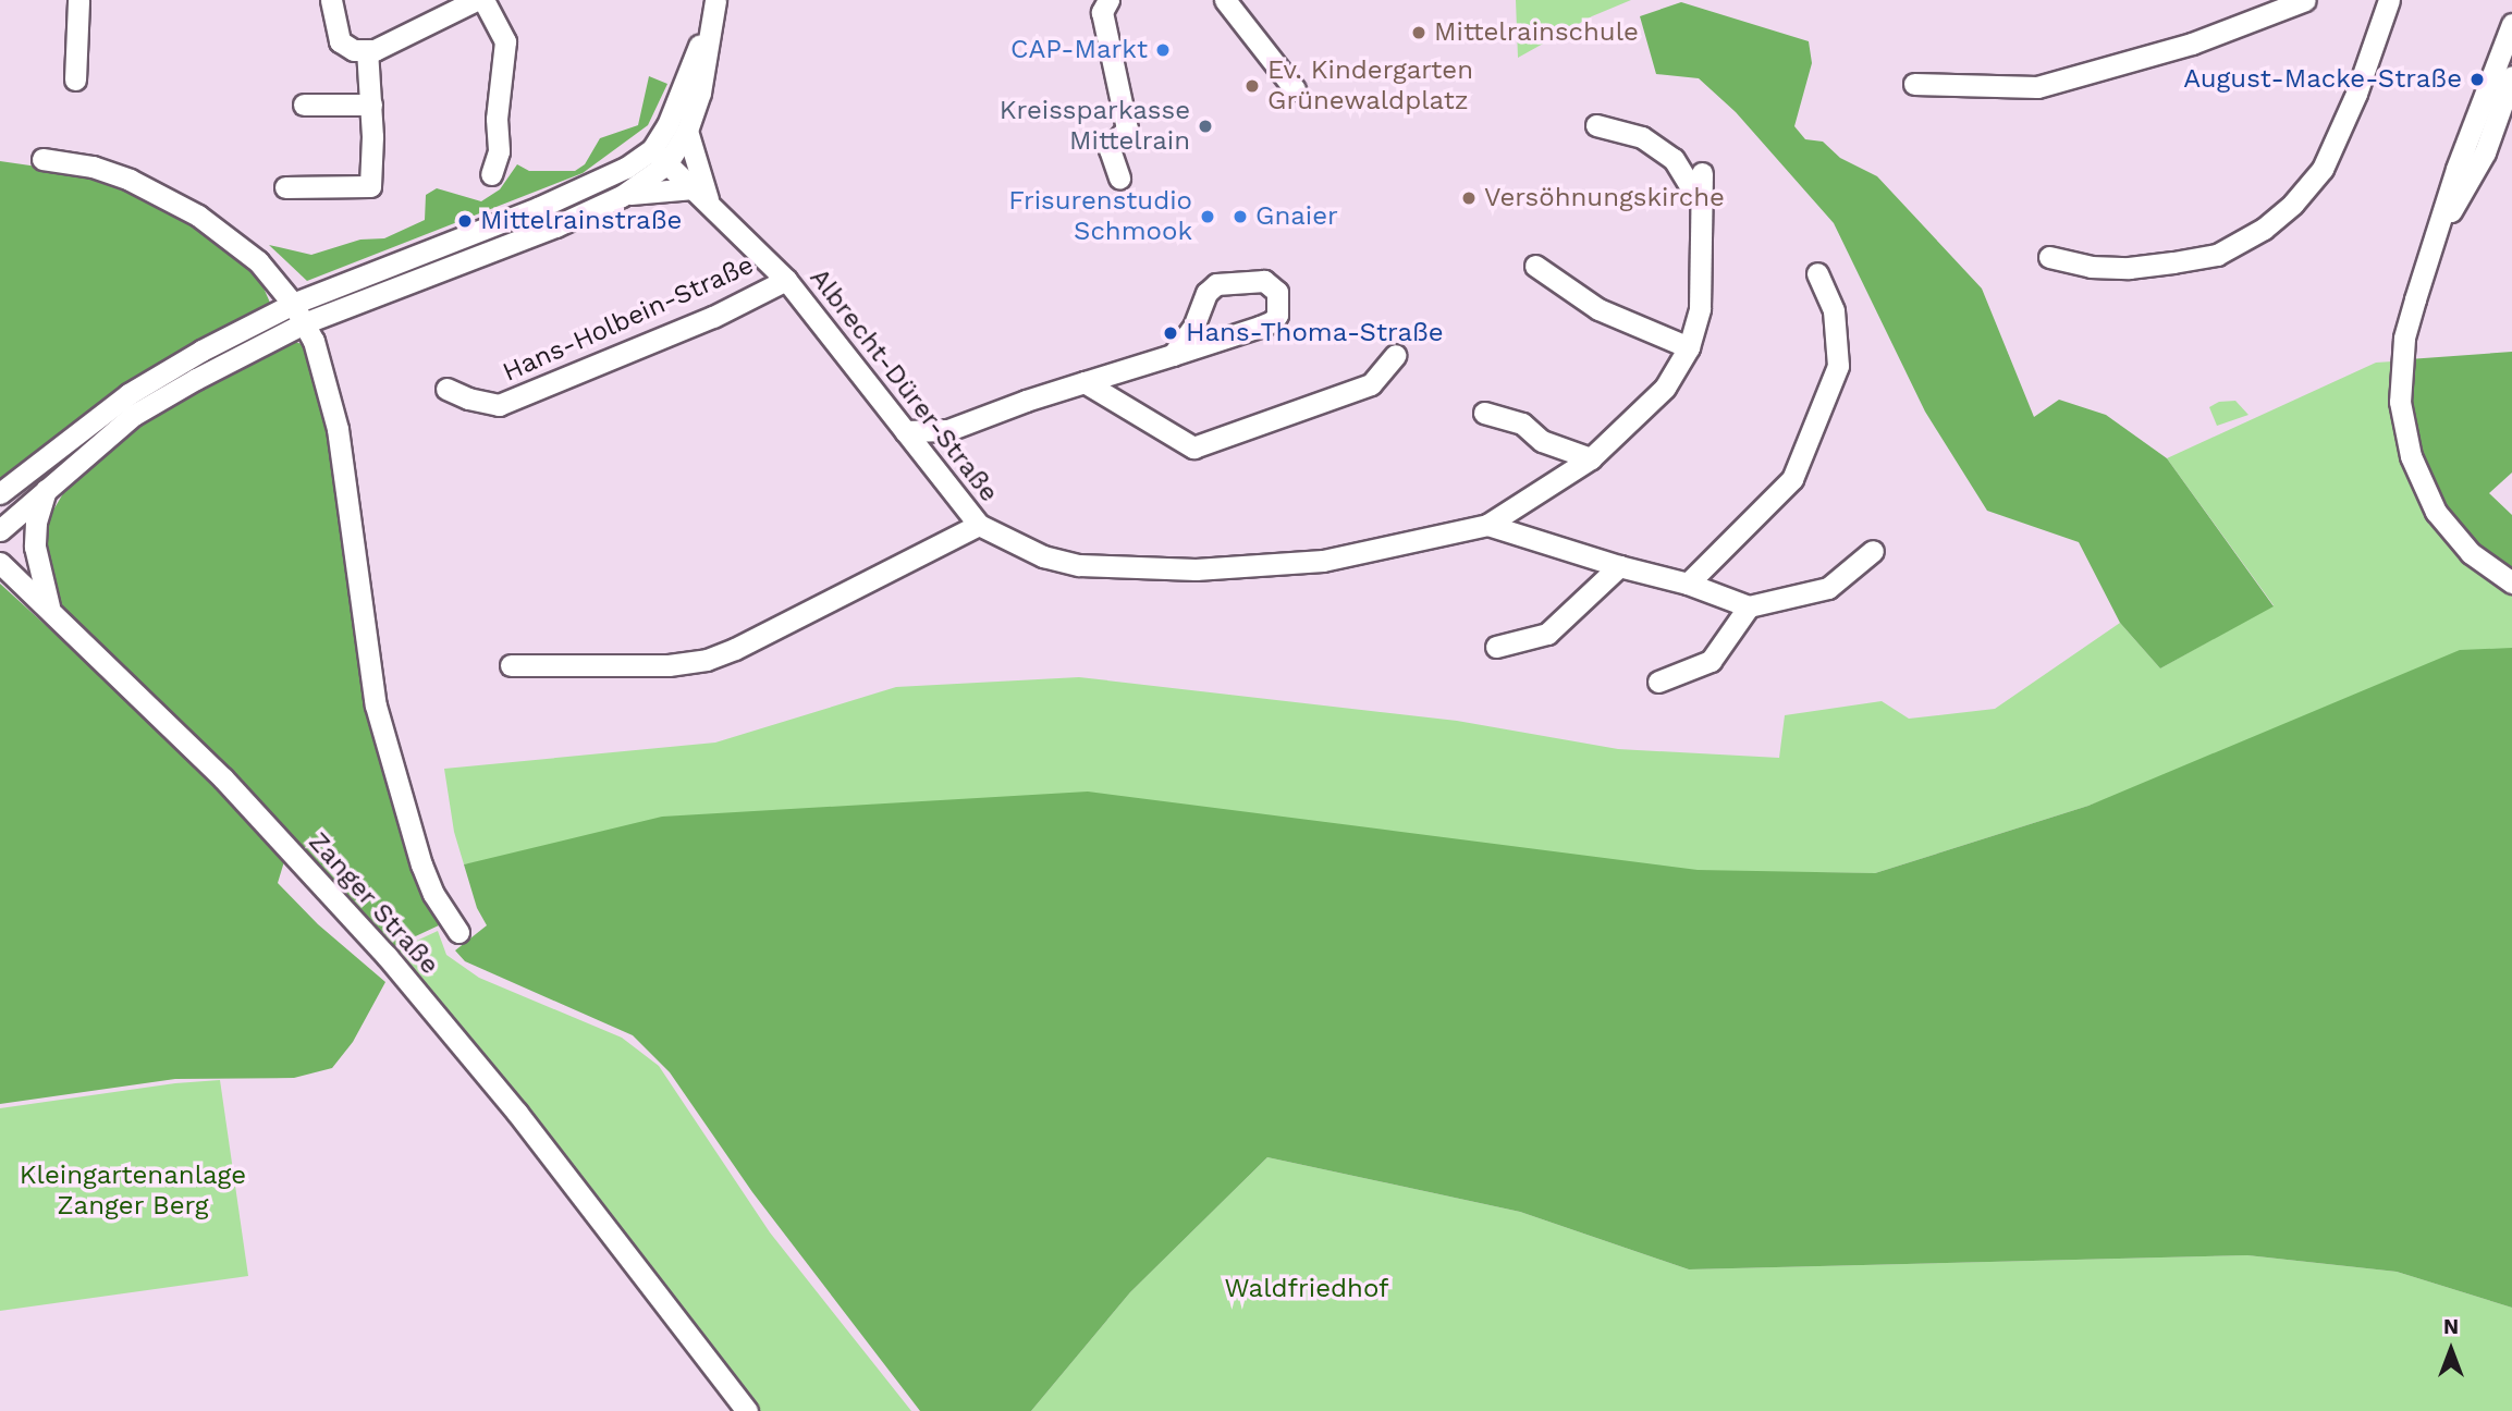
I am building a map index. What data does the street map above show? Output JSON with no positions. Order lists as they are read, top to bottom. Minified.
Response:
{"streets":{"street":["Hans-Holbein-Straße","Albrecht-Dürer-Straße","Zanger Straße"]},"crossings":[["Hans-Holbein-Straße","Albrecht-Dürer-Straße"]],"parks":["Kleingartenanlage Zanger Berg","Waldfriedhof"],"places":["Mittelrainschule","CAP-Markt","August-Macke-Straße","Ev. Kindergarten Grünewaldplatz","Kreissparkasse Mittelrain","Versöhnungskirche","Frisurenstudio Schmook","Gnaier","Mittelrainstraße","Hans-Thoma-Straße"],"north":"top"}
